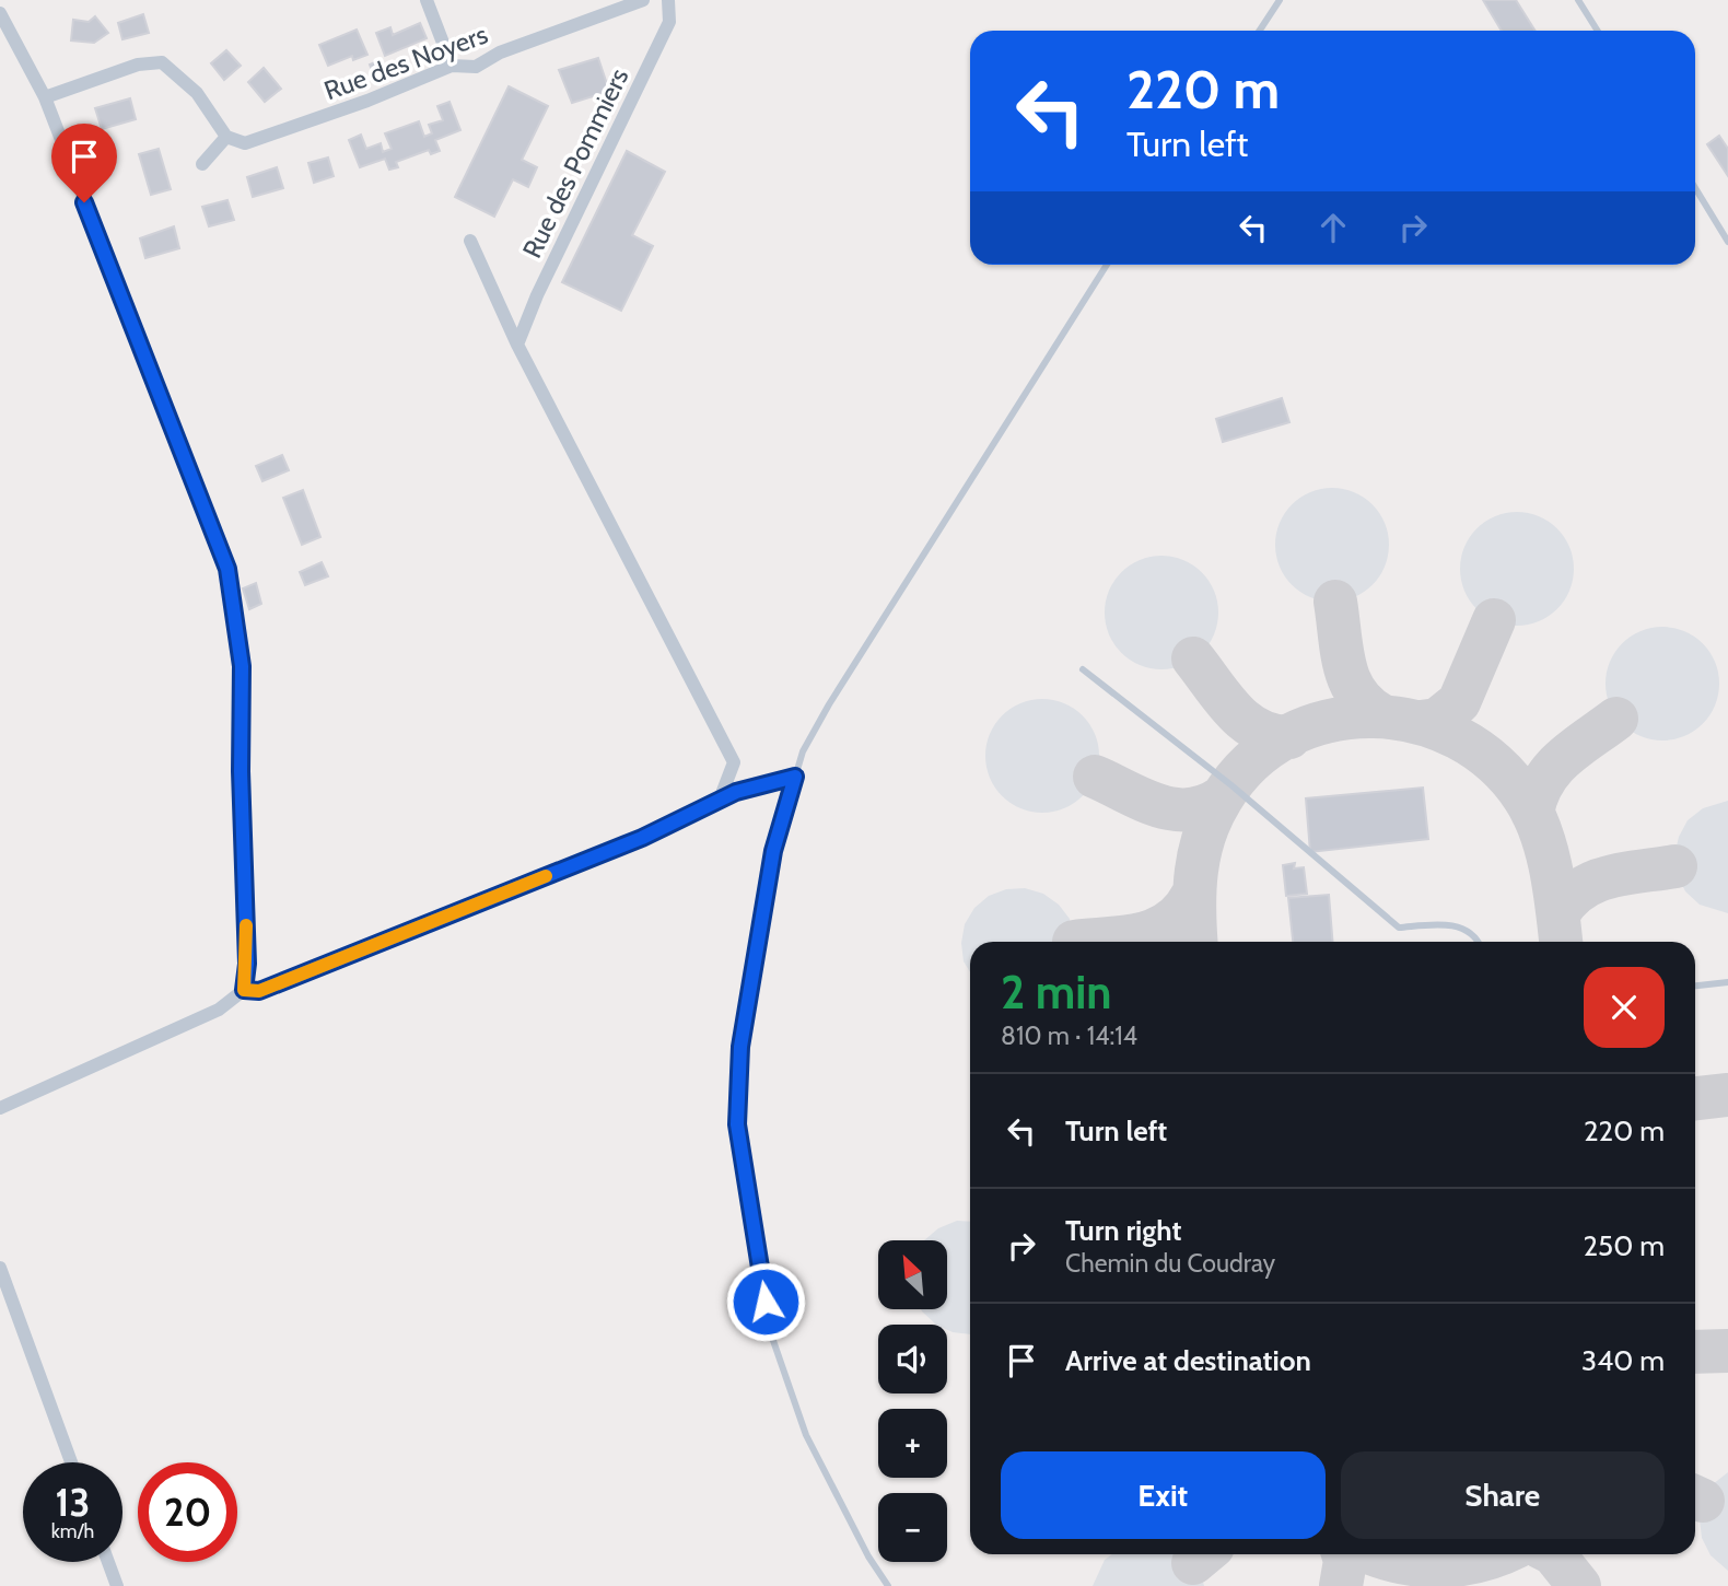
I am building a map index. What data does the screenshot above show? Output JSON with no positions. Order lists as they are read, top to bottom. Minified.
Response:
{"streets":{"street":["Rue des Noyers","Rue des Pommiers"]},"north":"top left","page":{"turn":["220 m","Turn left"],"heading":["2 min","810 m · 14:14"],"list":[{"name":"Turn left","value":"220 m"},{"name":"Turn right","note":"Chemin du Coudray","value":"250 m"},{"name":"Arrive at destination","value":"340 m"}],"map_buttons":["+","−"],"buttons":["Exit","Share"],"speed":"13 km/h","limit":"20"}}
